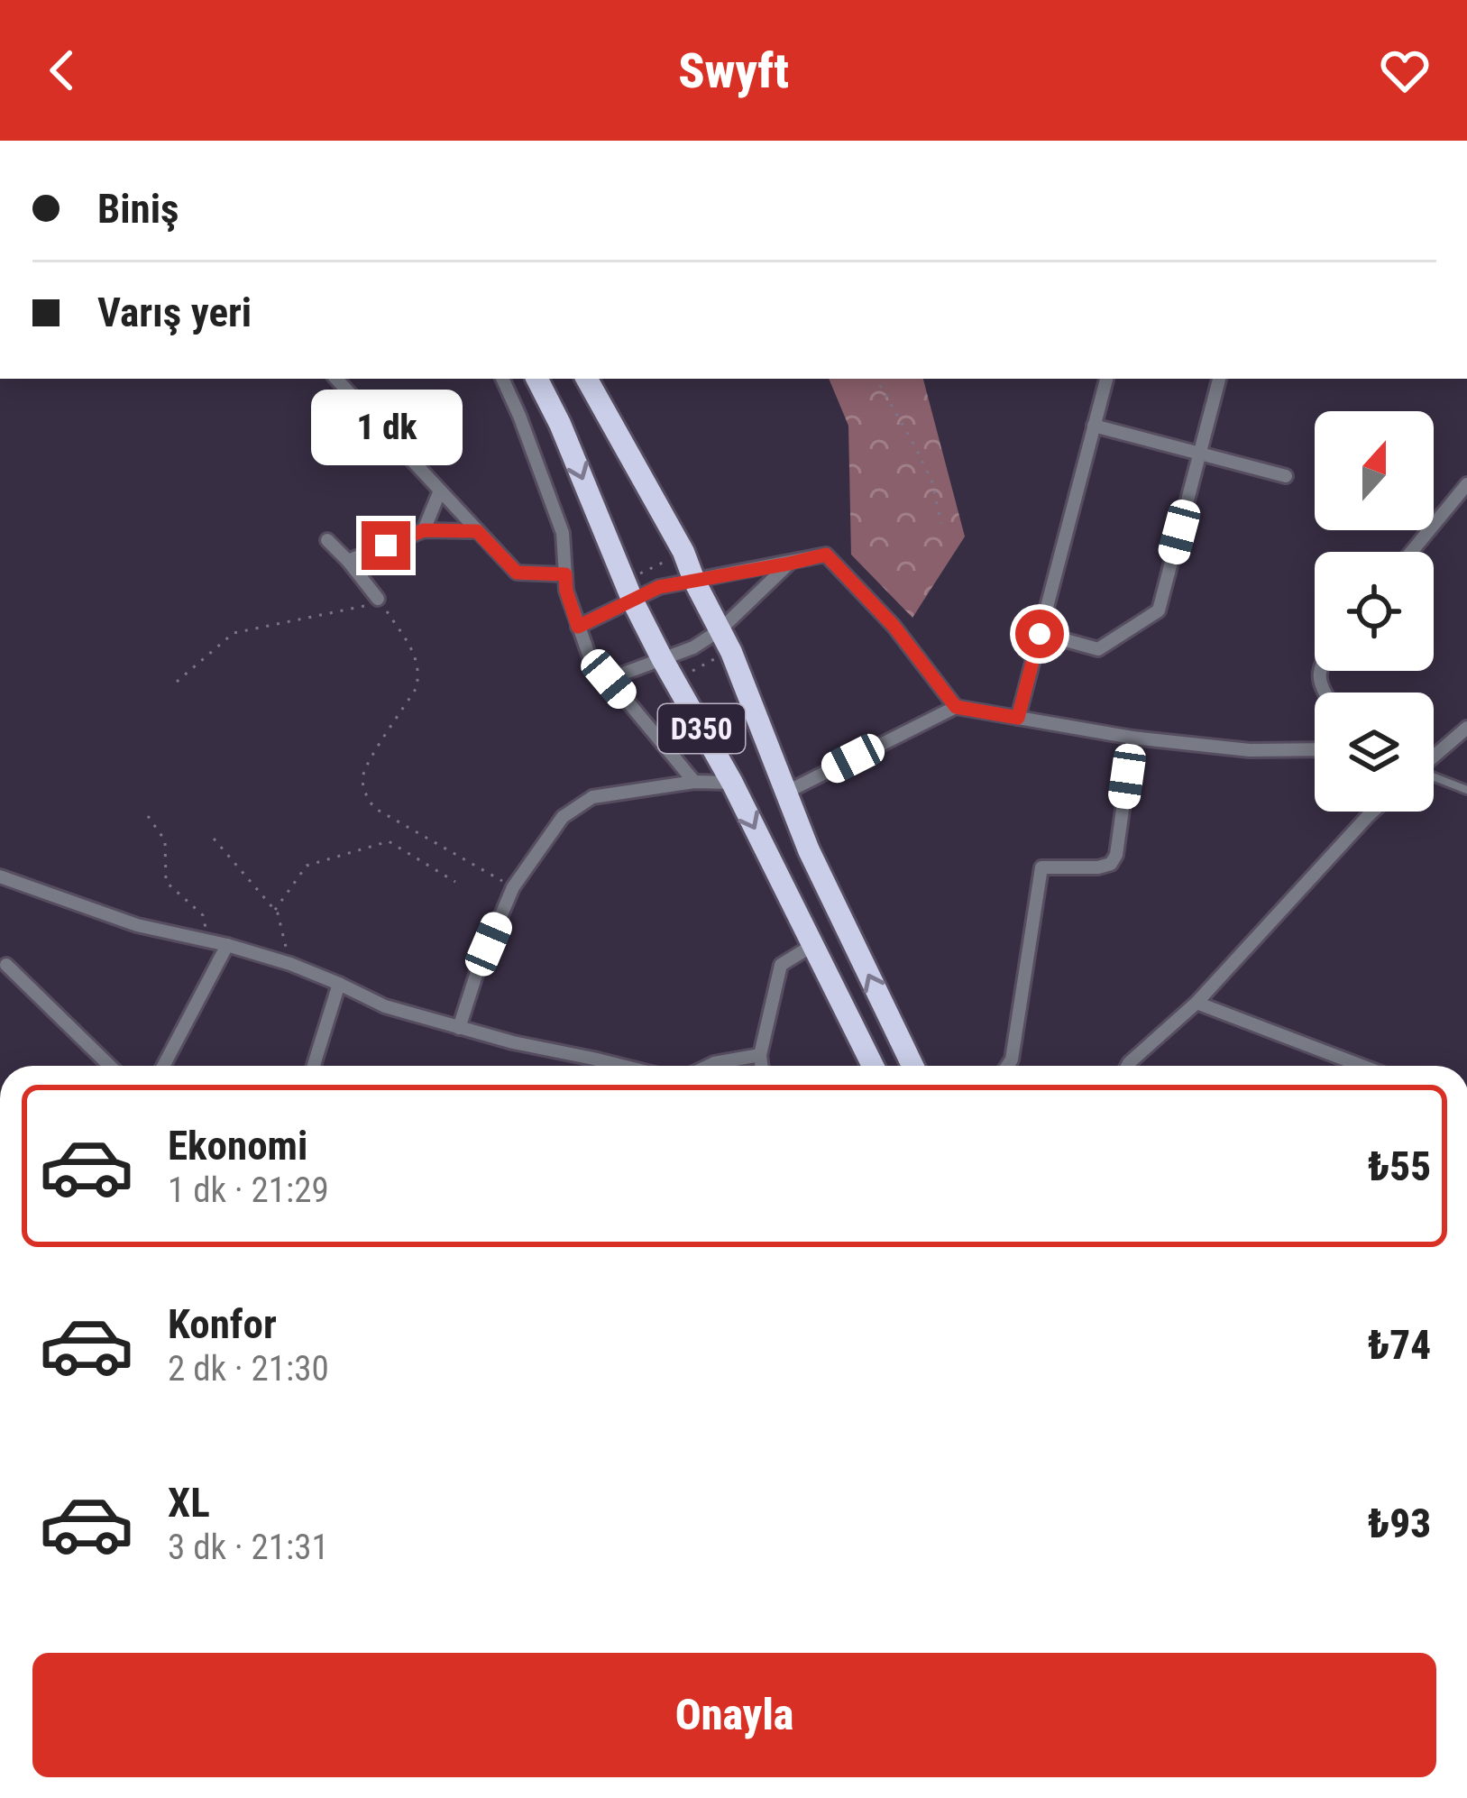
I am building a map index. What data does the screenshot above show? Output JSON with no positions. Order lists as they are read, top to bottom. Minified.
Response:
{"streets":{"highway":["D350"]},"north":"top","page":{"header":"Swyft","banner":["Biniş","Varış yeri"],"bubble":"1 dk","list":[{"name":"Ekonomi","note":"1 dk · 21:29","value":"₺55"},{"name":"Konfor","note":"2 dk · 21:30","value":"₺74"},{"name":"XL","note":"3 dk · 21:31","value":"₺93"}],"buttons":"Onayla"}}
